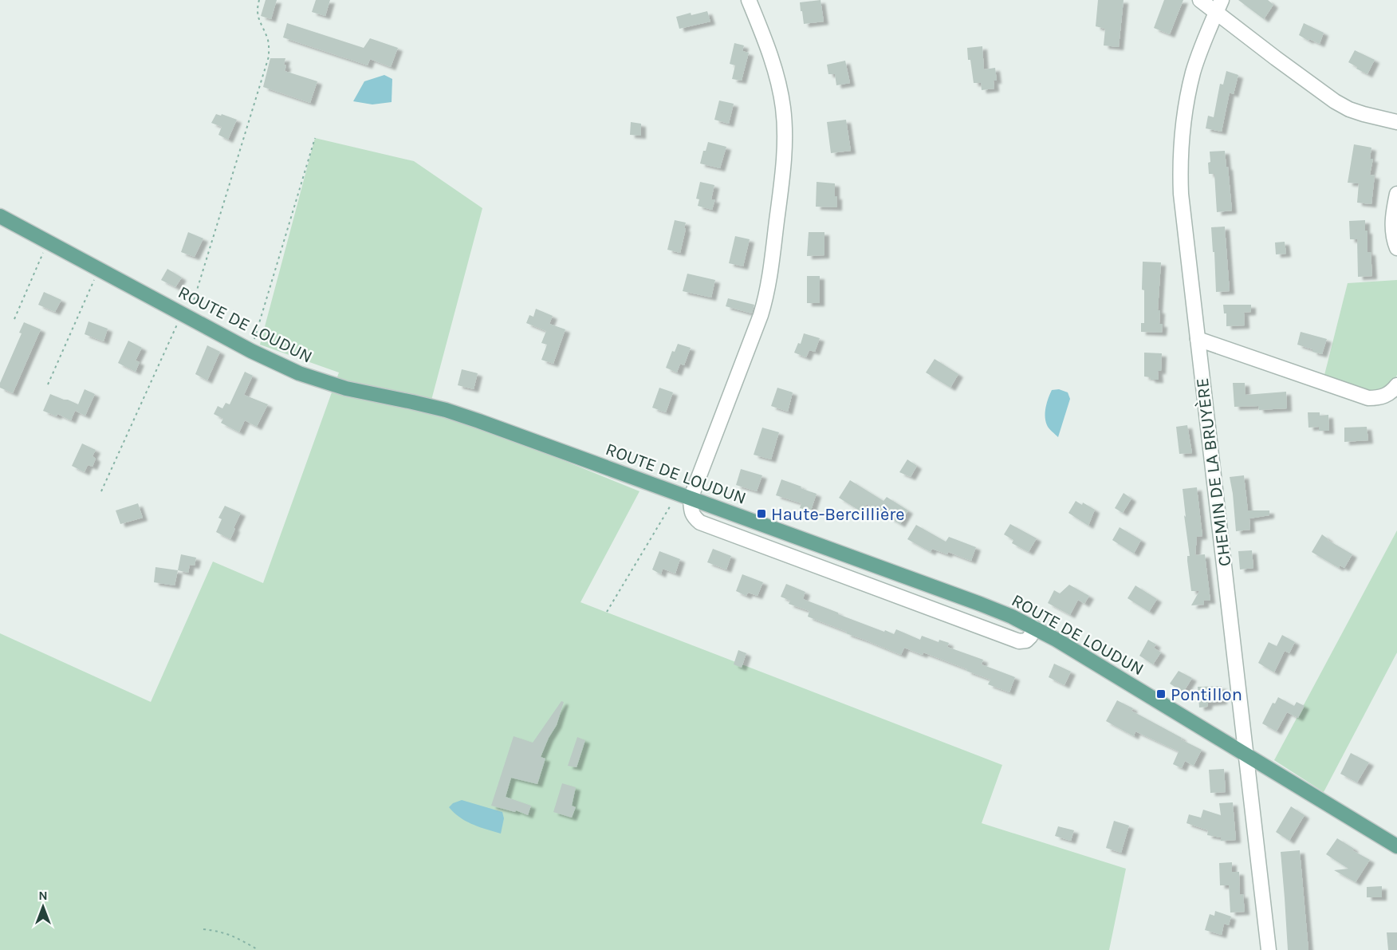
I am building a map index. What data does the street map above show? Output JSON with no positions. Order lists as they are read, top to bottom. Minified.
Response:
{"streets":{"main road":["ROUTE DE LOUDUN"],"street":["CHEMIN DE LA BRUYÈRE"]},"crossings":[["ROUTE DE LOUDUN","CHEMIN DE LA BRUYÈRE"]],"places":{"transit":["Haute-Bercillière","Pontillon"]},"north":"top"}
